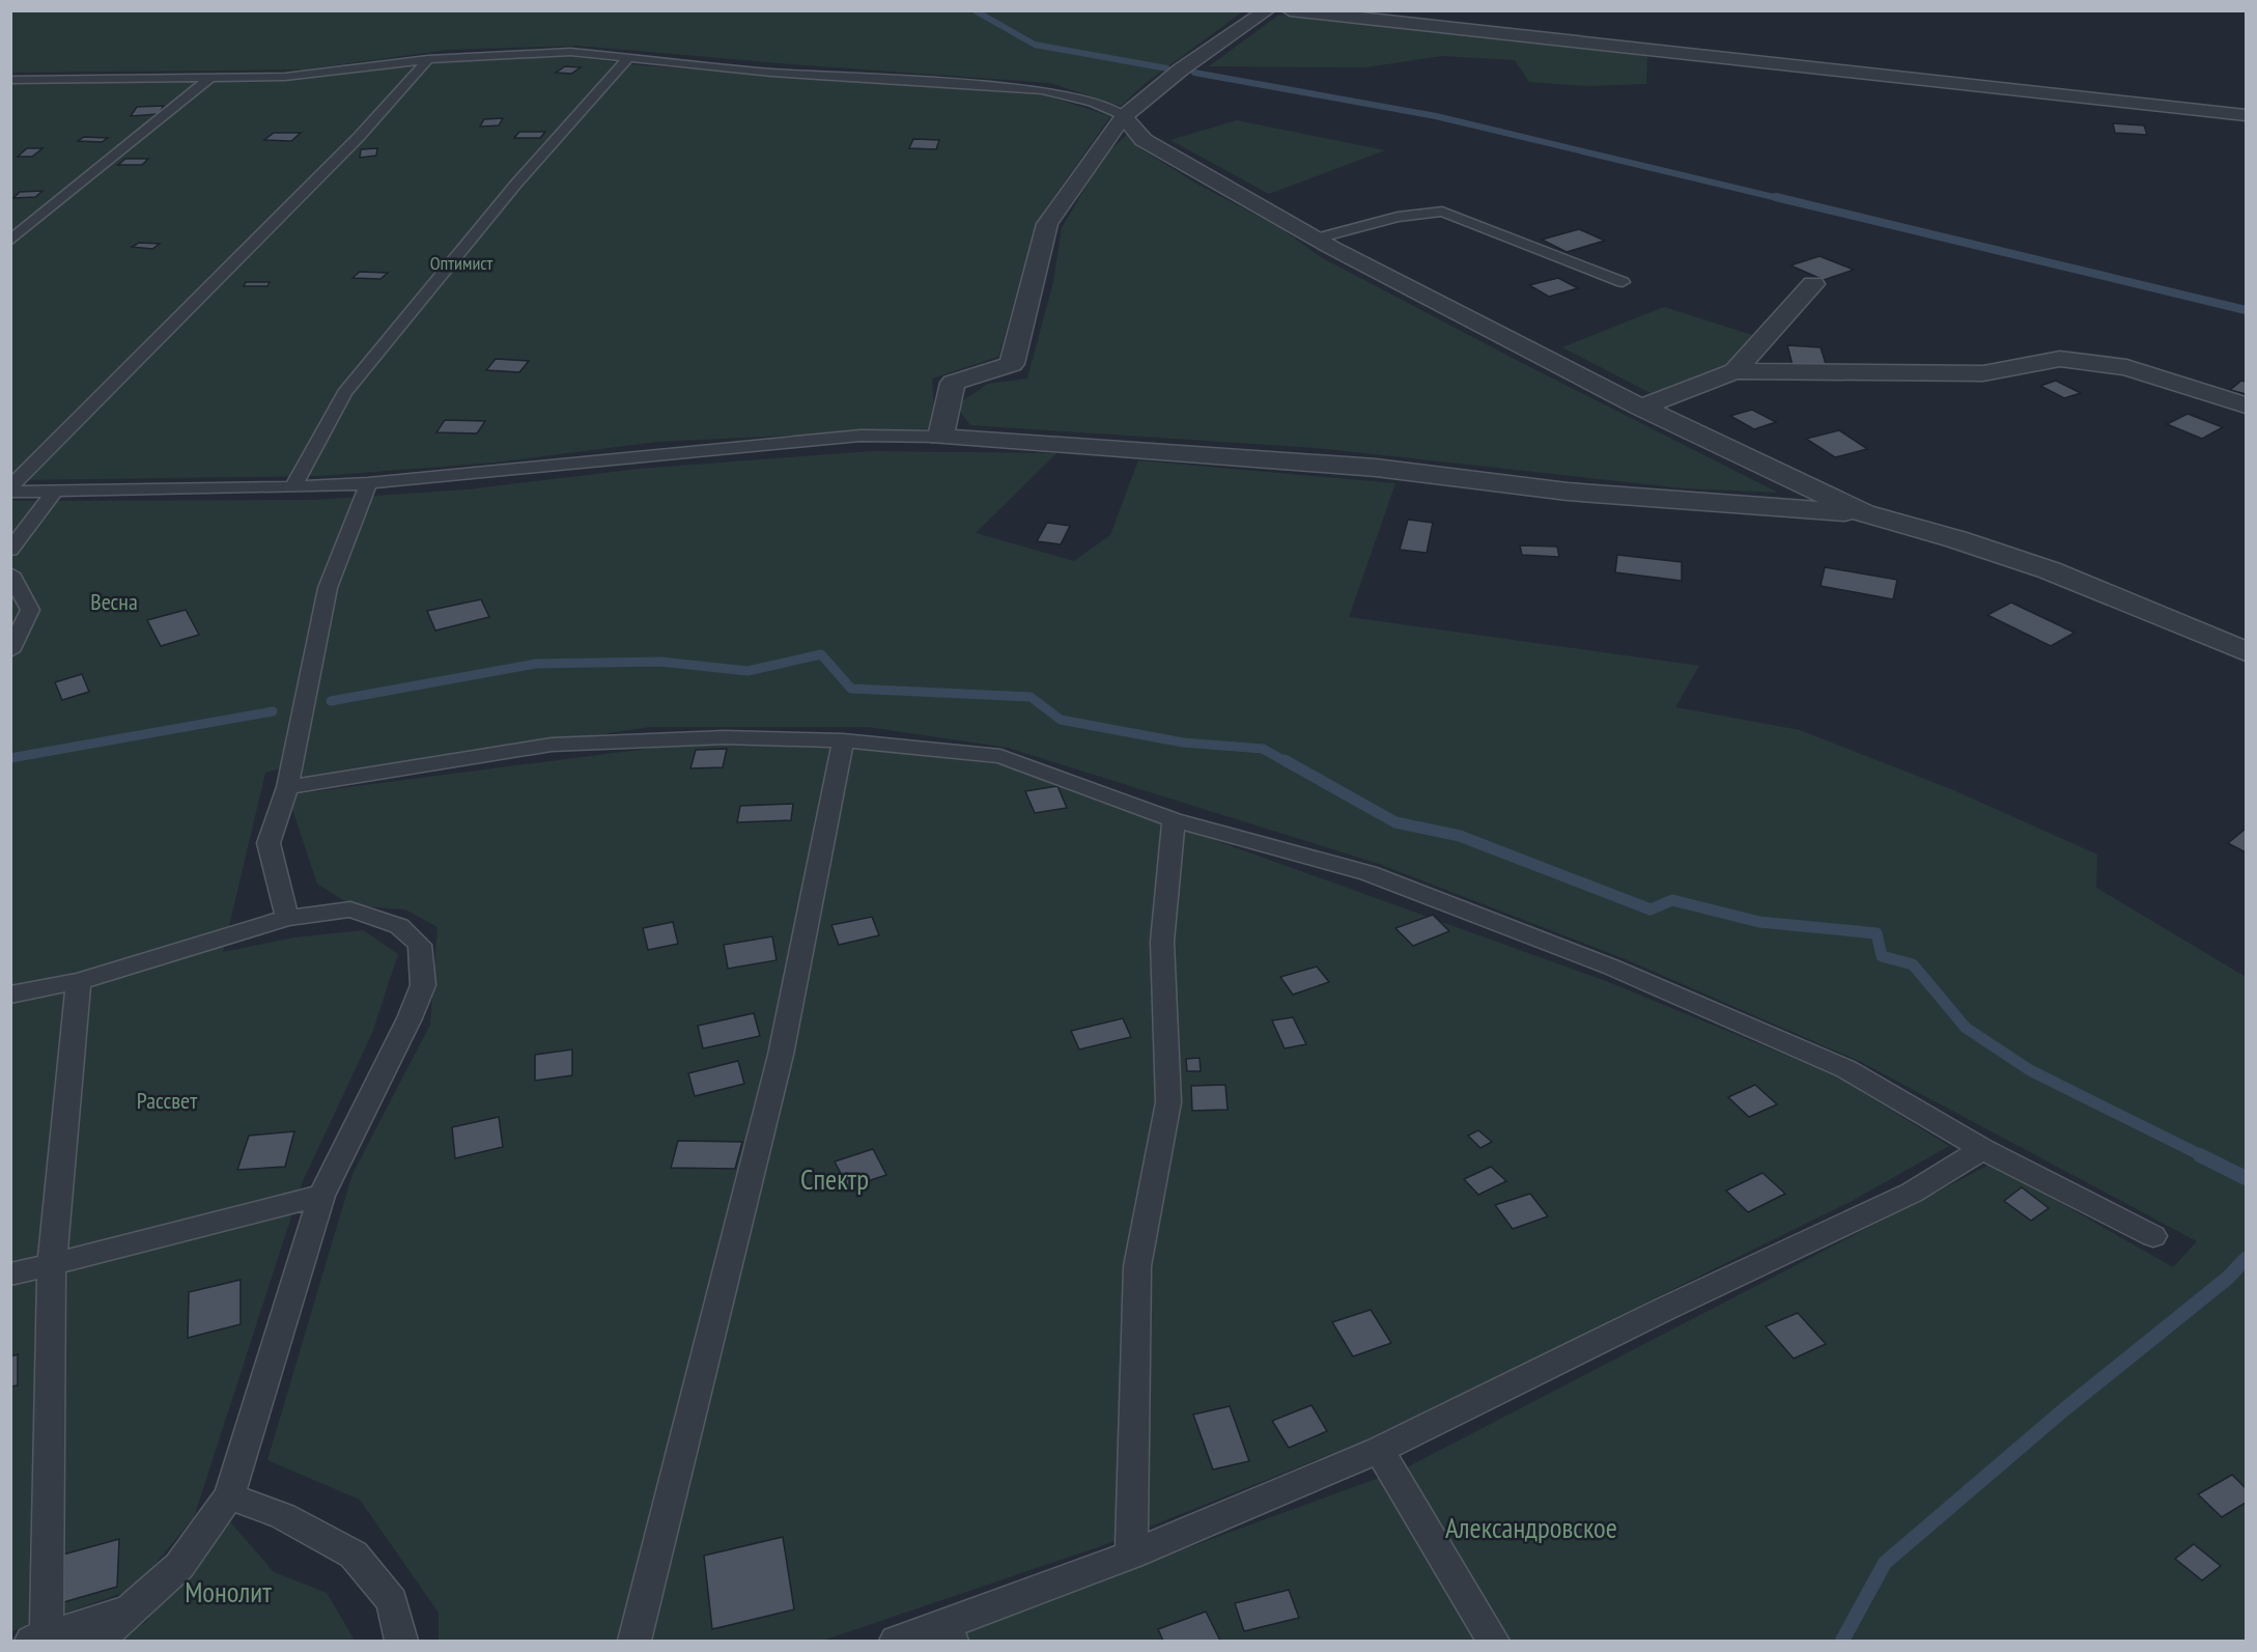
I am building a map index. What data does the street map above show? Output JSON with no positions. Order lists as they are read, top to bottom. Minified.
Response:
{"parks":["Оптимист","Весна","Рассвет","Спектр","Александровское","Монолит"]}
